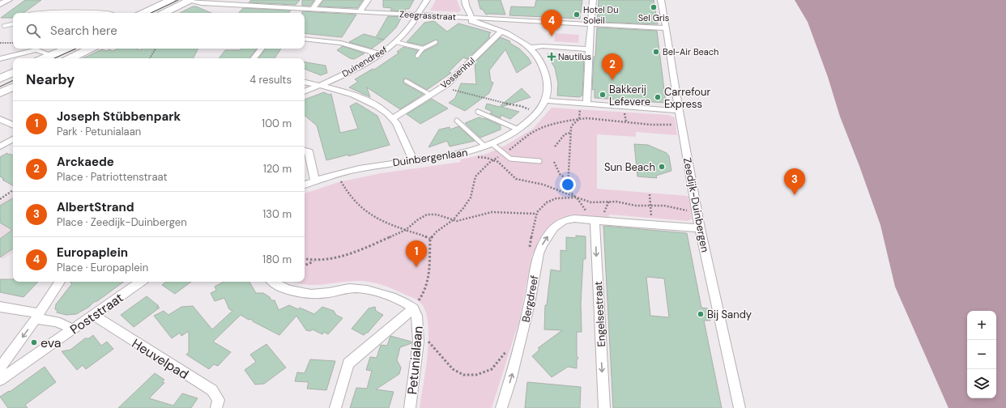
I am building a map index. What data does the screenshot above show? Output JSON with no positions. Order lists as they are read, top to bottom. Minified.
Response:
{"streets":{"street":["Zeegrasstraat","Duinendreef","Vossenhul","Duinbergenlaan","Zeedijk-Duinbergen","Bergdreef","Poststraat","Engelsestraat","Heuvelpad","Petunialaan"]},"crossings":[["Zeegrasstraat","Duinendreef"],["Zeegrasstraat","Zeedijk-Duinbergen"],["Zeedijk-Duinbergen","Bergdreef"],["Bergdreef","Engelsestraat"],["Poststraat","Heuvelpad"]],"one_way":["Bergdreef","Engelsestraat"],"places":{"other":["Sel Gris","Hotel Du Soleil","Bel-Air Beach","Bakkerij Lefevere","Carrefour Express","Sun Beach","Bij Sandy","eva"],"health":["Nautilus"]},"page":{"pins":["4","2","3","1"],"search":"Search here","heading":["Nearby","4 results"],"list":[{"mark":"1","name":"Joseph Stübbenpark","note":"Park · Petunialaan","value":"100 m"},{"mark":"2","name":"Arckaede","note":"Place · Patriottenstraat","value":"120 m"},{"mark":"3","name":"AlbertStrand","note":"Place · Zeedijk-Duinbergen","value":"130 m"},{"mark":"4","name":"Europaplein","note":"Place · Europaplein","value":"180 m"}],"map_buttons":["+","−"]}}
